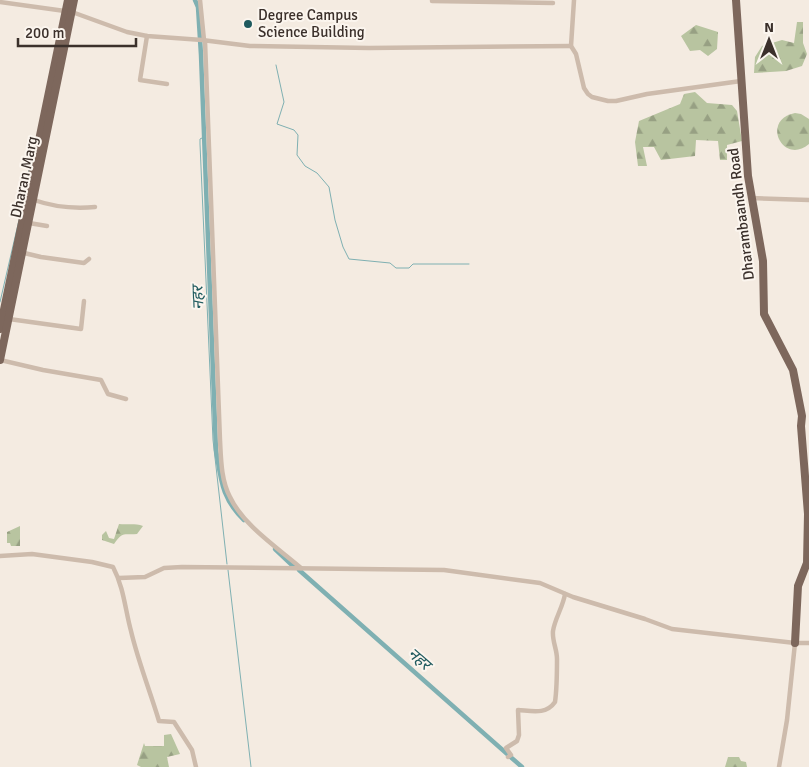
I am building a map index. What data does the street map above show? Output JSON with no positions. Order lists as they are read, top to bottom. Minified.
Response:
{"streets":{"main road":["Dharan Marg","Dharambaandh Road"]},"water":["नहर"],"places":["Degree Campus Science Building"],"scale_bar":"200 m","north":"top"}
